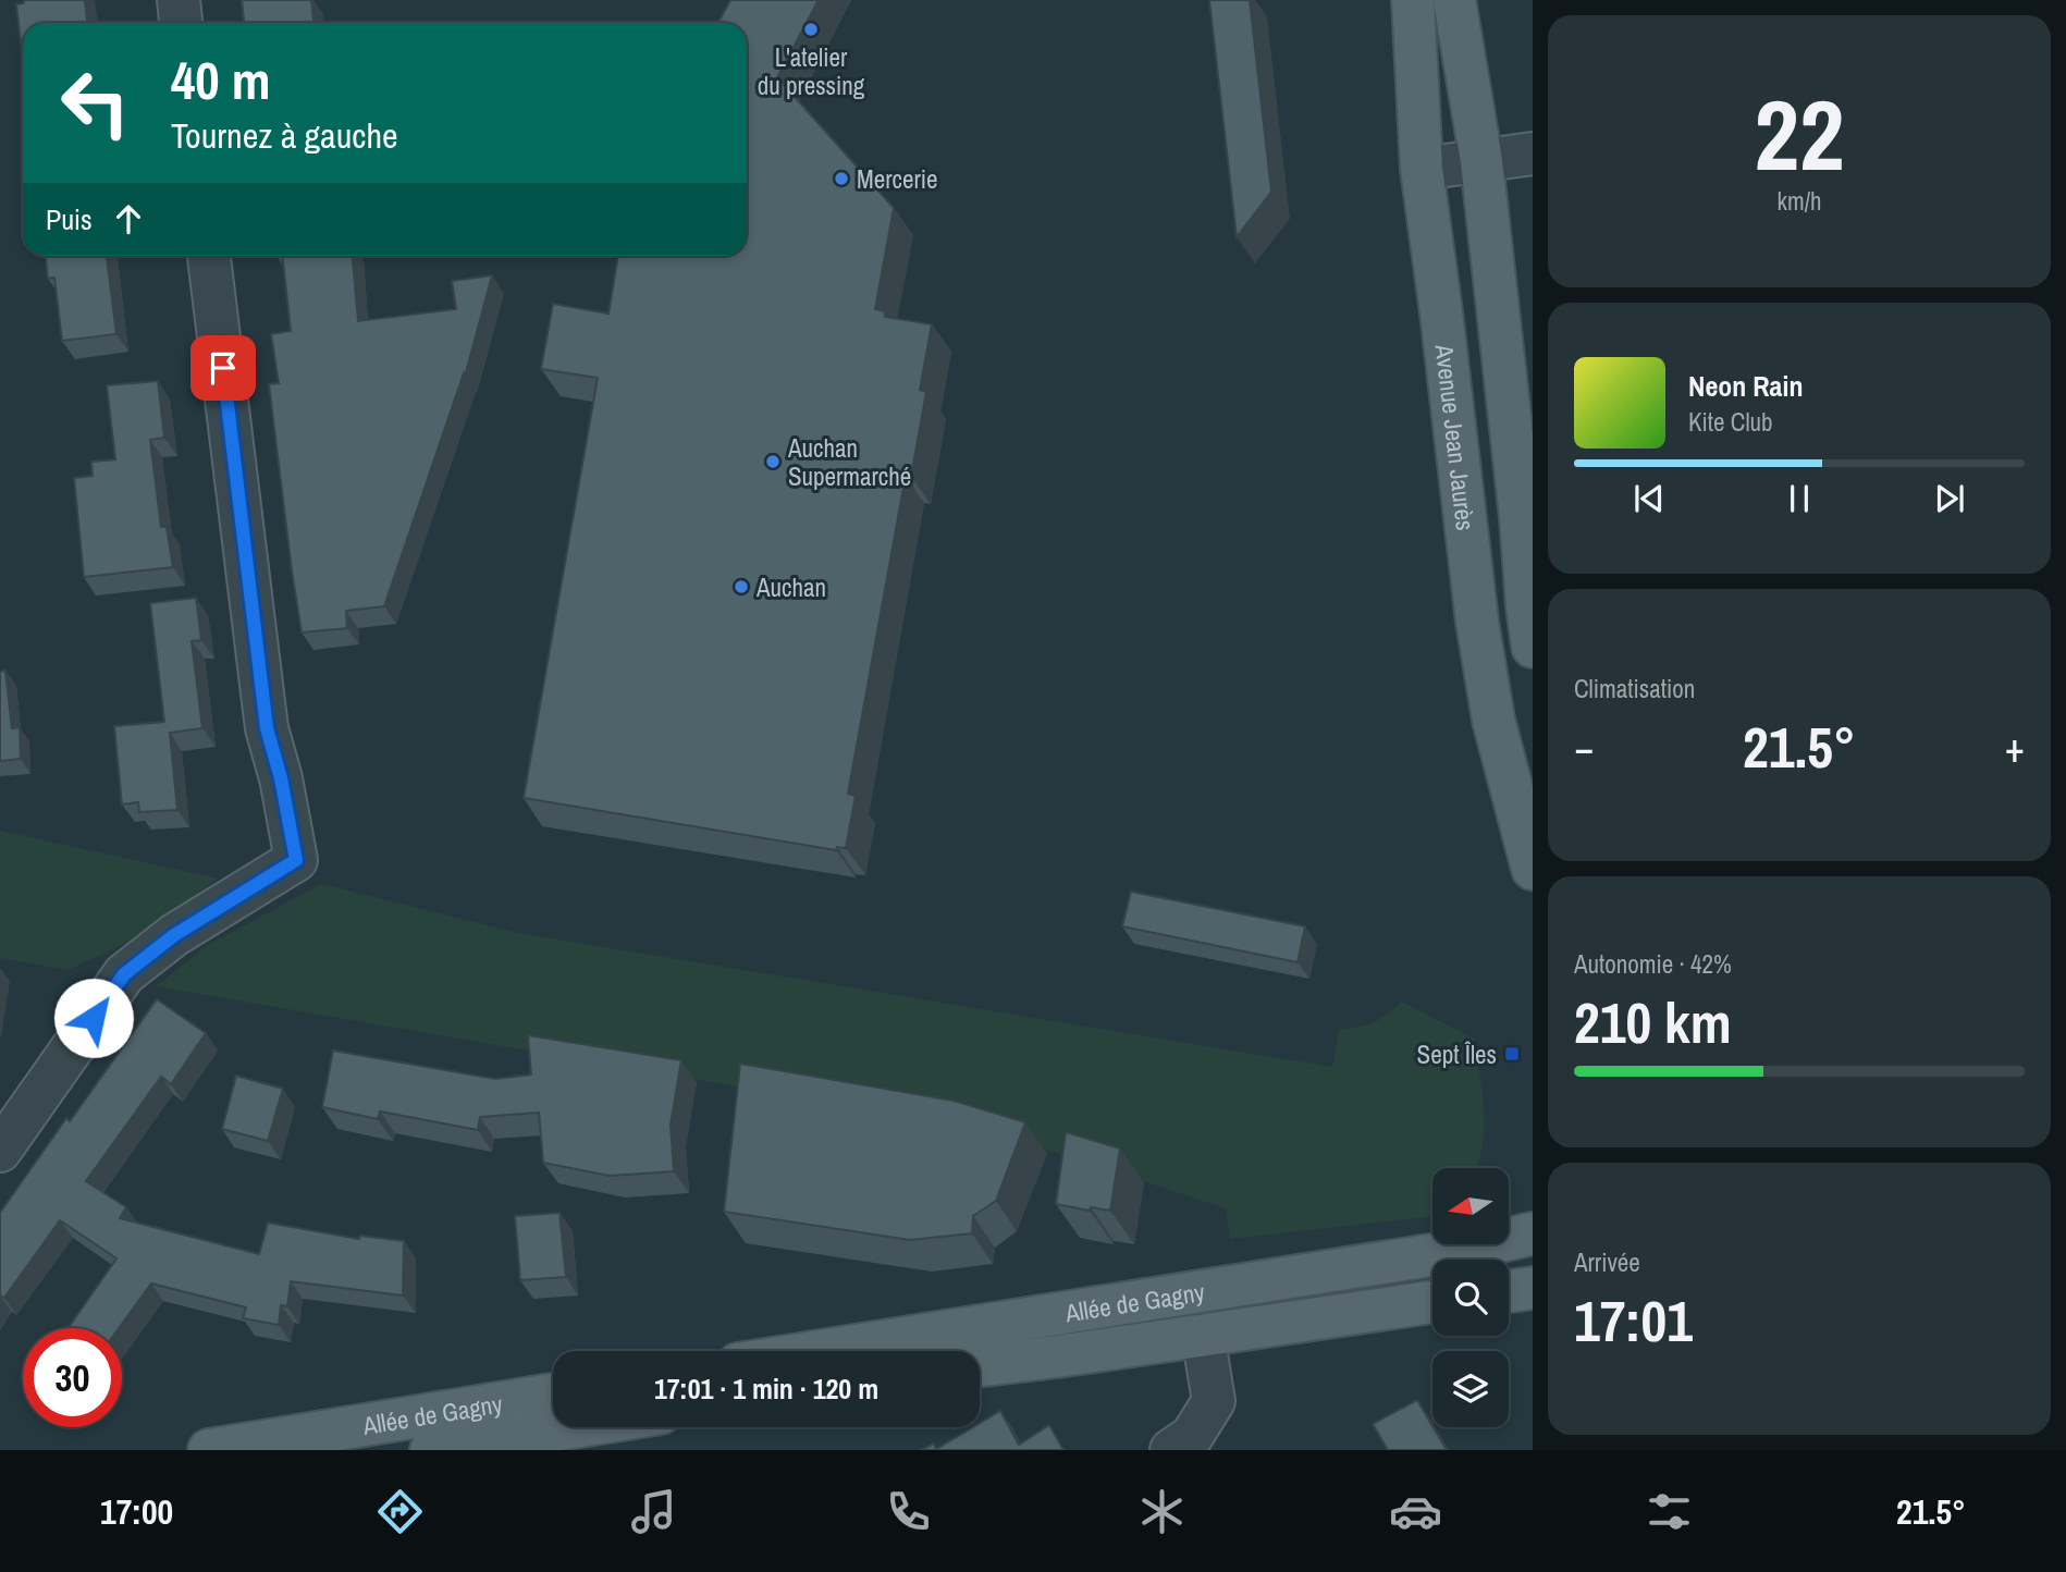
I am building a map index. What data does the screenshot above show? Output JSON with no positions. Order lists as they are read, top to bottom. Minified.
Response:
{"streets":{"main road":["Avenue Jean Jaurès","Allée de Gagny"]},"places":{"other":["L'atelier du pressing","Mercerie","Auchan Supermarché","Auchan"],"transit":["Sept Îles"]},"north":"left","page":{"tile":[["22","km/h"],"Climatisation",["Autonomie · 42%","210 km"],["Arrivée","17:01"]],"turn":["40 m","Tournez à gauche"],"then":"Puis","song":["Neon Rain","Kite Club"],"heat":["−","21.5°","+"],"limit":"30","trip":"17:01 · 1 min · 120 m","tabs":["17:00","21.5°"]}}
